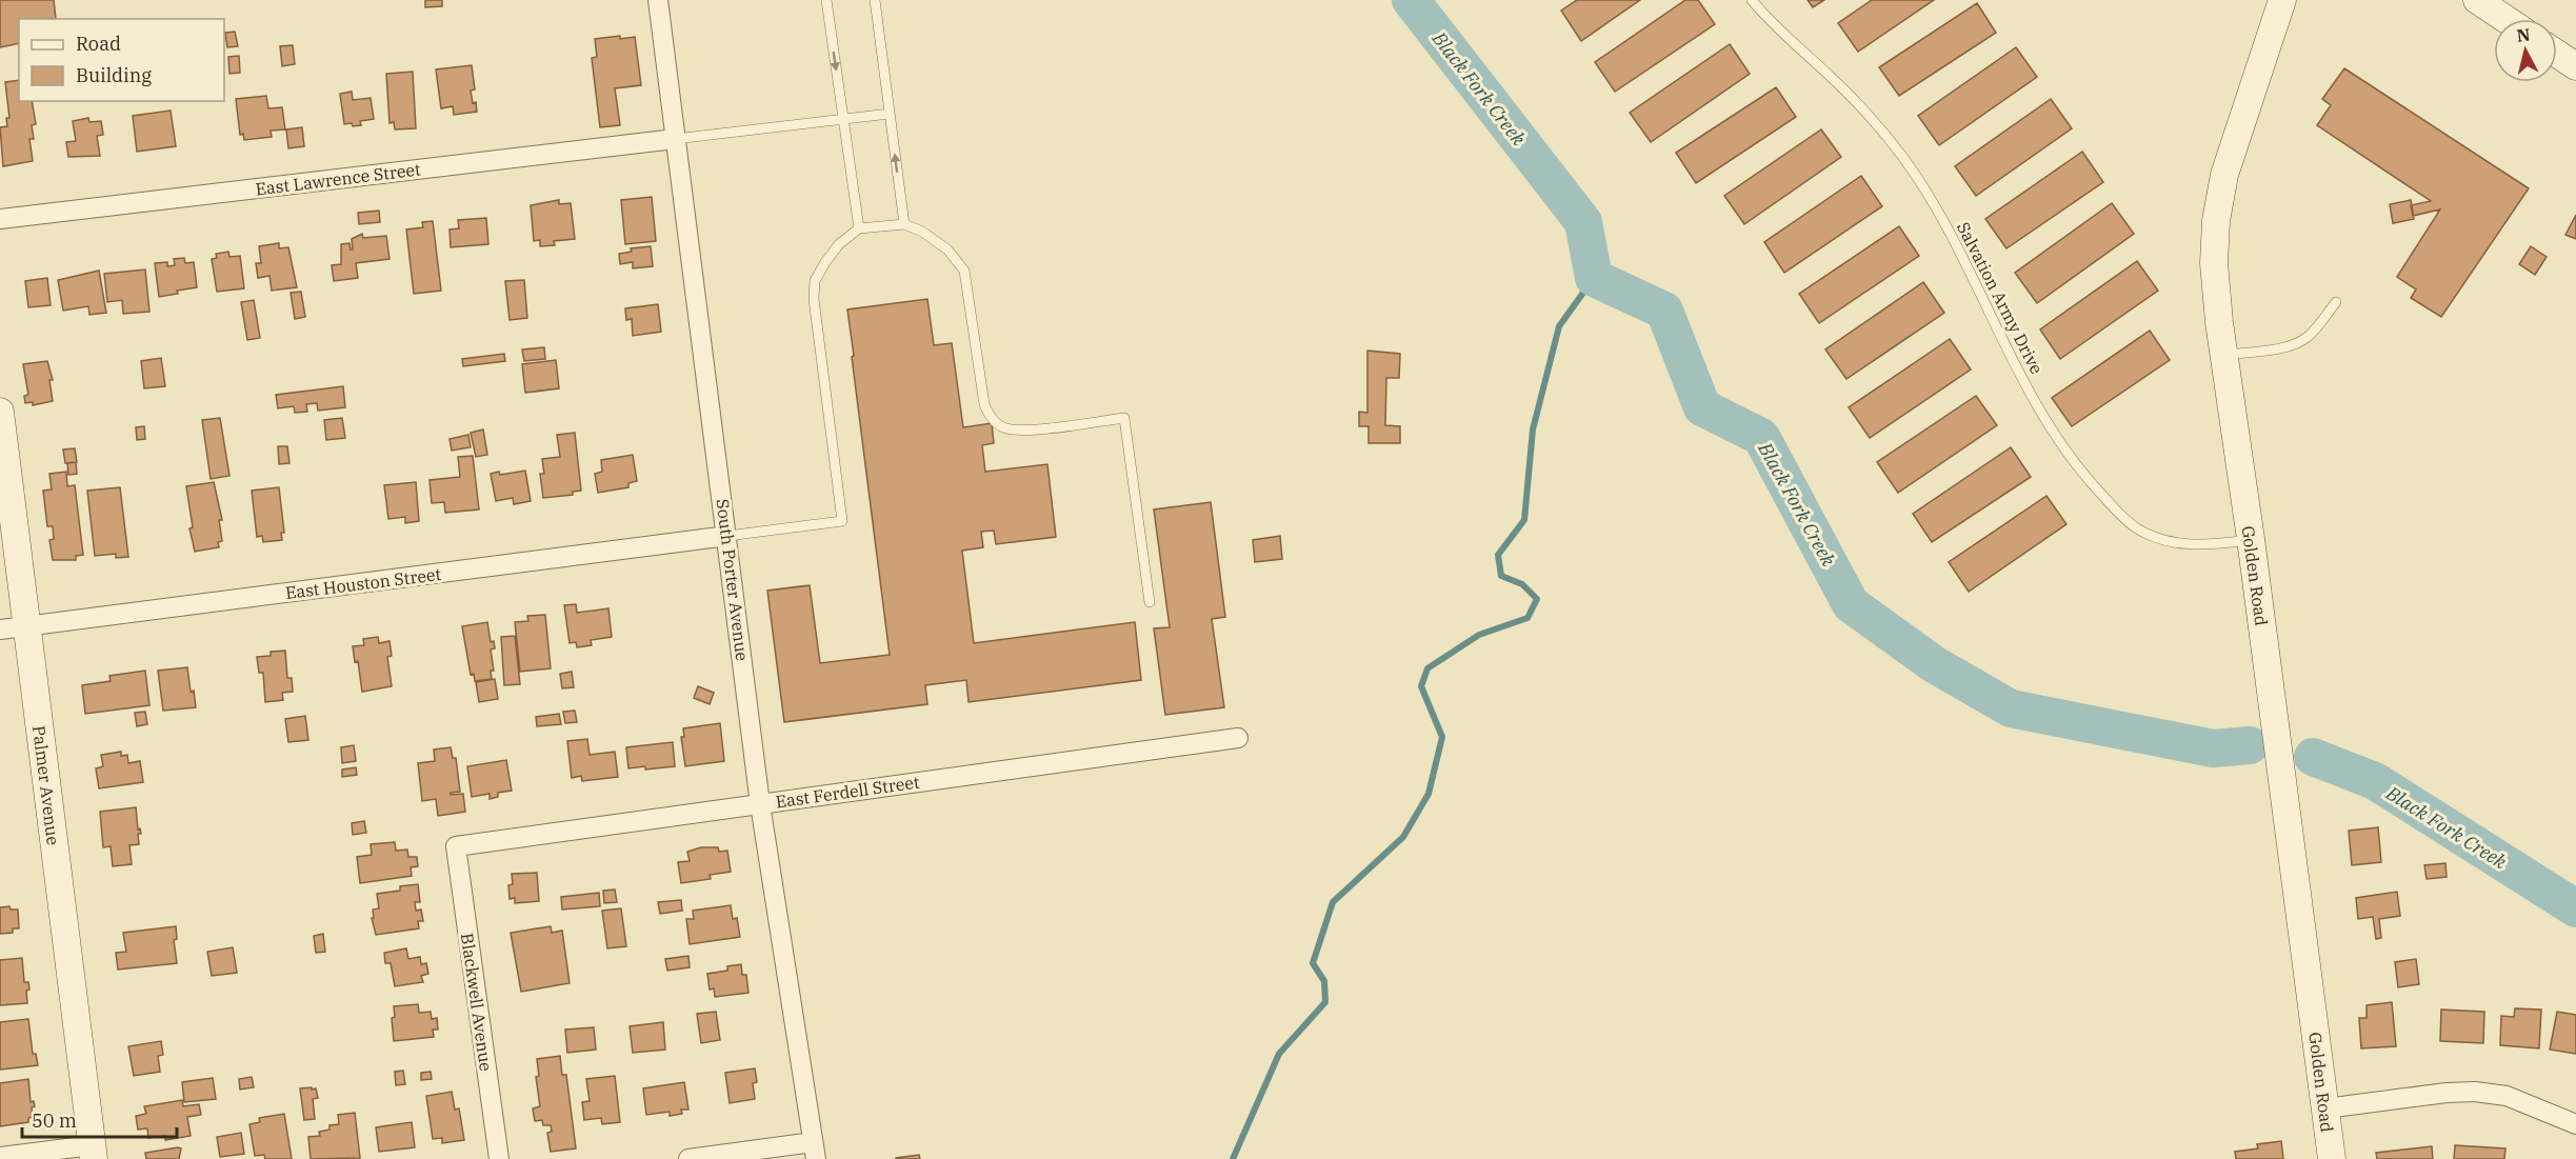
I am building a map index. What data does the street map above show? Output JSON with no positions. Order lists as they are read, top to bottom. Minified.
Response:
{"streets":{"street":["East Lawrence Street","Golden Road","South Porter Avenue","East Houston Street","Palmer Avenue","East Ferdell Street","Blackwell Avenue"],"lane":["Salvation Army Drive"]},"crossings":[["East Lawrence Street","South Porter Avenue"],["Salvation Army Drive","Golden Road"],["South Porter Avenue","East Houston Street"],["South Porter Avenue","East Ferdell Street"],["East Houston Street","Palmer Avenue"],["East Ferdell Street","Blackwell Avenue"]],"water":["Black Fork Creek"],"legend":["Road","Building"],"scale_bar":"50 m","north":"top"}
